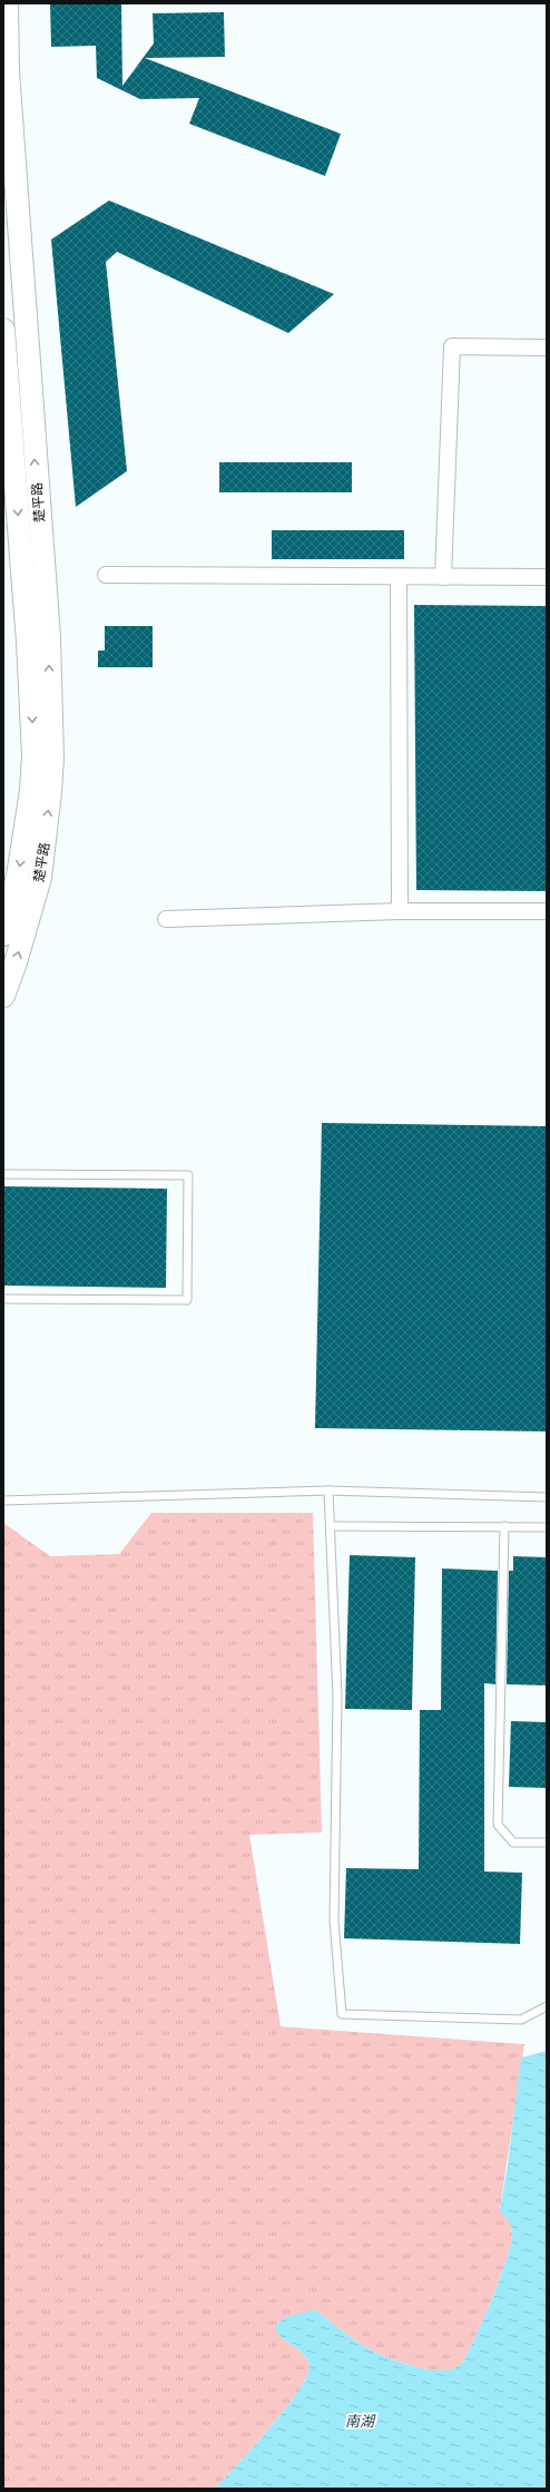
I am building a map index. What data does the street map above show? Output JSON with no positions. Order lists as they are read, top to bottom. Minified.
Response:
{"streets":{"main road":["楚平路"]},"water":["南湖"]}
